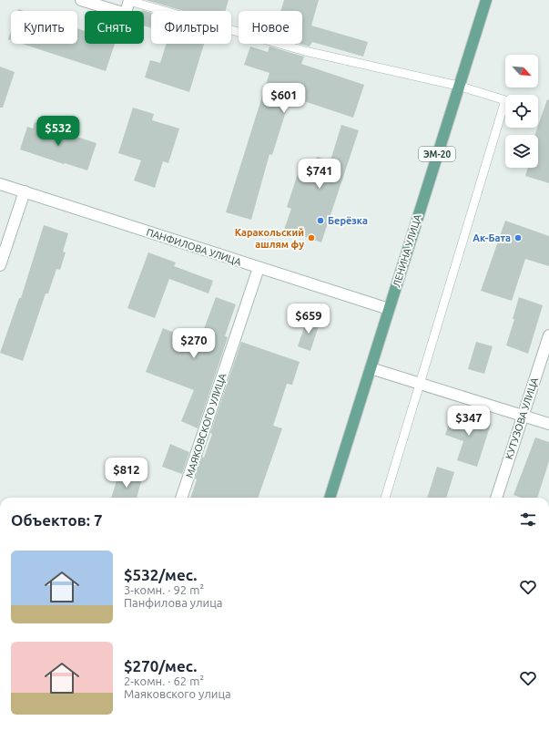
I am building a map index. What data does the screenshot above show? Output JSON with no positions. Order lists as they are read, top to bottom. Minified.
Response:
{"streets":{"main road":["ЭМ-20","ЛЕНИНА УЛИЦА"],"street":["ПАНФИЛОВА УЛИЦА","КУТУЗОВА УЛИЦА","МАЯКОВСКОГО УЛИЦА"]},"crossings":[["ПАНФИЛОВА УЛИЦА","ЛЕНИНА УЛИЦА"],["ПАНФИЛОВА УЛИЦА","МАЯКОВСКОГО УЛИЦА"]],"places":["Берёзка","Каракольский ашлям фу","Ак-Бата"],"north":"bottom right","page":{"chip":["Купить","Снять","Фильтры","Новое"],"price":["$601","$532","$741","$659","$270","$347","$812"],"heading":"Объектов: 7","list":[{"name":"$532/мес.","note":"3-комн. · 92 m² · Панфилова улица"},{"name":"$270/мес.","note":"2-комн. · 62 m² · Маяковского улица"}]}}
